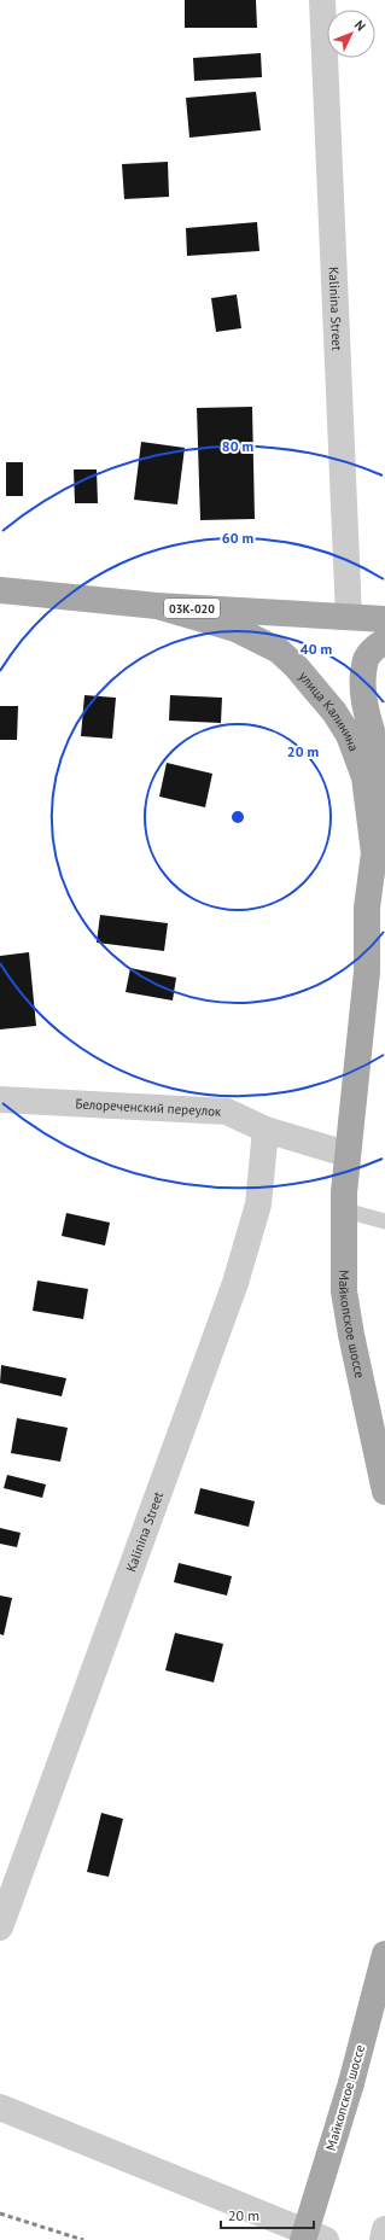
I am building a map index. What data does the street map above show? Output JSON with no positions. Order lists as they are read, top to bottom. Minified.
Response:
{"streets":{"main road":["03К-020","улица Калинина","Майкопское шоссе"],"street":["Kalinina Street","Белореченский переулок"]},"crossings":[["Kalinina Street","03К-020"],["Kalinina Street","Белореченский переулок"],["03К-020","улица Калинина"],["улица Калинина","Белореченский переулок"],["улица Калинина","Майкопское шоссе"],["Белореченский переулок","Майкопское шоссе"]],"scale_bar":"20 m","north":"top right","rings":["80 m","60 m","40 m","20 m"]}
